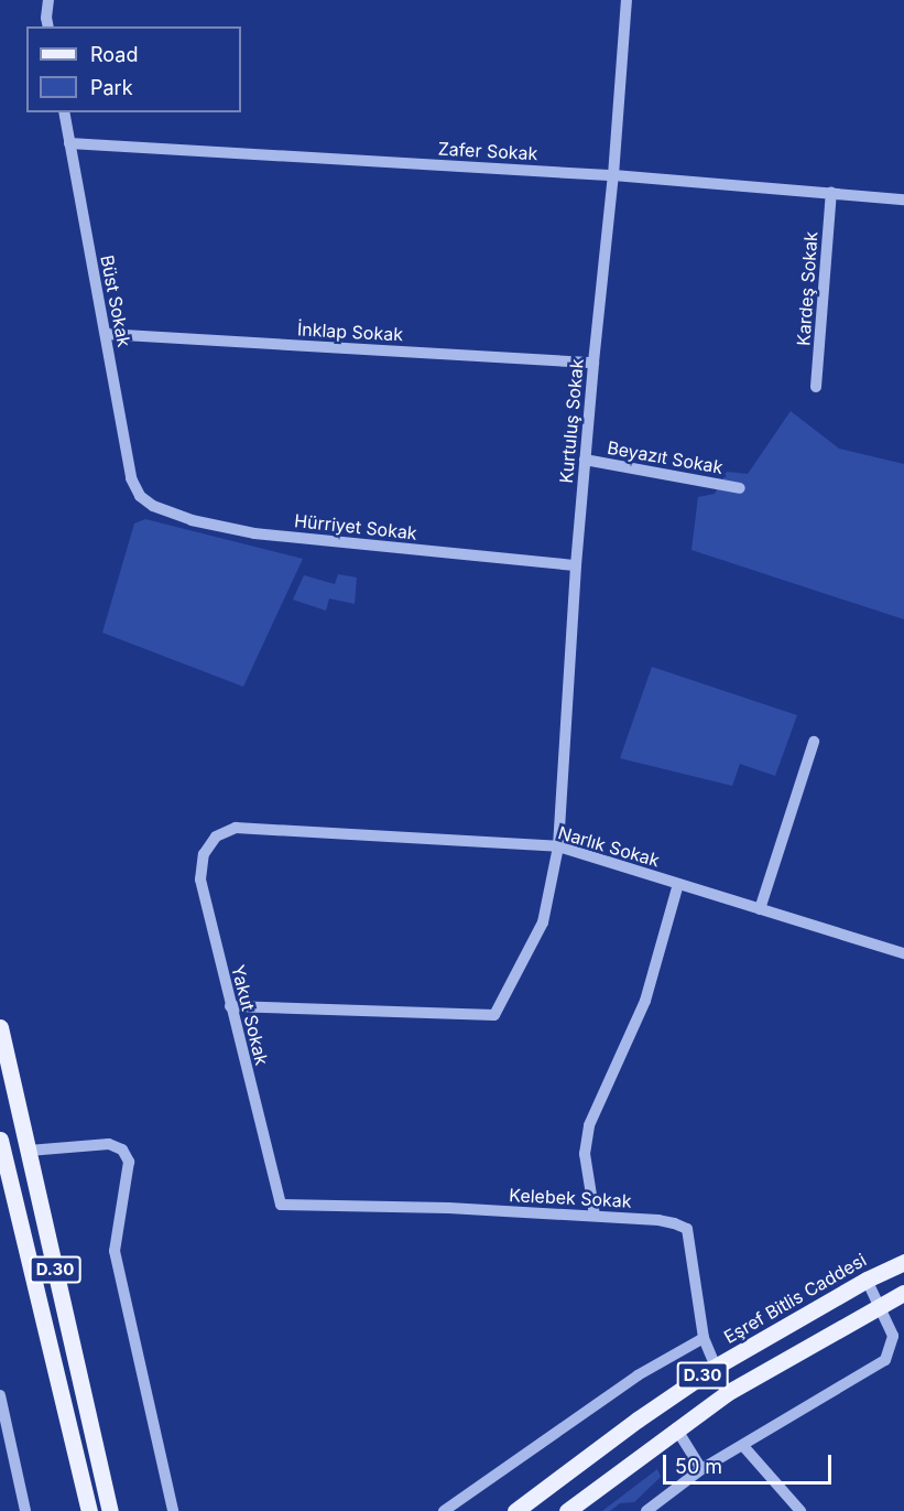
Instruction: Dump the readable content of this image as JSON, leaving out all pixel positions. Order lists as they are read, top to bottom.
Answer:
{
  "streets": {
    "main road": ["D.30", "Eşref Bitlis Caddesi"],
    "street": [
      "Zafer Sokak",
      "Kardeş Sokak",
      "Büst Sokak",
      "İnklap Sokak",
      "Kurtuluş Sokak",
      "Beyazıt Sokak",
      "Hürriyet Sokak",
      "Narlık Sokak",
      "Yakut Sokak",
      "Kelebek Sokak"
    ]
  },
  "crossings": [
    ["Zafer Sokak", "Kardeş Sokak"],
    ["Zafer Sokak", "Büst Sokak"],
    ["Zafer Sokak", "Kurtuluş Sokak"],
    ["Büst Sokak", "İnklap Sokak"],
    ["Büst Sokak", "Hürriyet Sokak"],
    ["İnklap Sokak", "Kurtuluş Sokak"],
    ["Kurtuluş Sokak", "Beyazıt Sokak"],
    ["Kurtuluş Sokak", "Hürriyet Sokak"],
    ["Kurtuluş Sokak", "Narlık Sokak"],
    ["Kurtuluş Sokak", "Yakut Sokak"],
    ["Narlık Sokak", "Yakut Sokak"],
    ["Yakut Sokak", "Kelebek Sokak"],
    ["Kelebek Sokak", "D.30"],
    ["Kelebek Sokak", "Eşref Bitlis Caddesi"]
  ],
  "legend": ["Road", "Park"],
  "scale_bar": "50 m"
}
